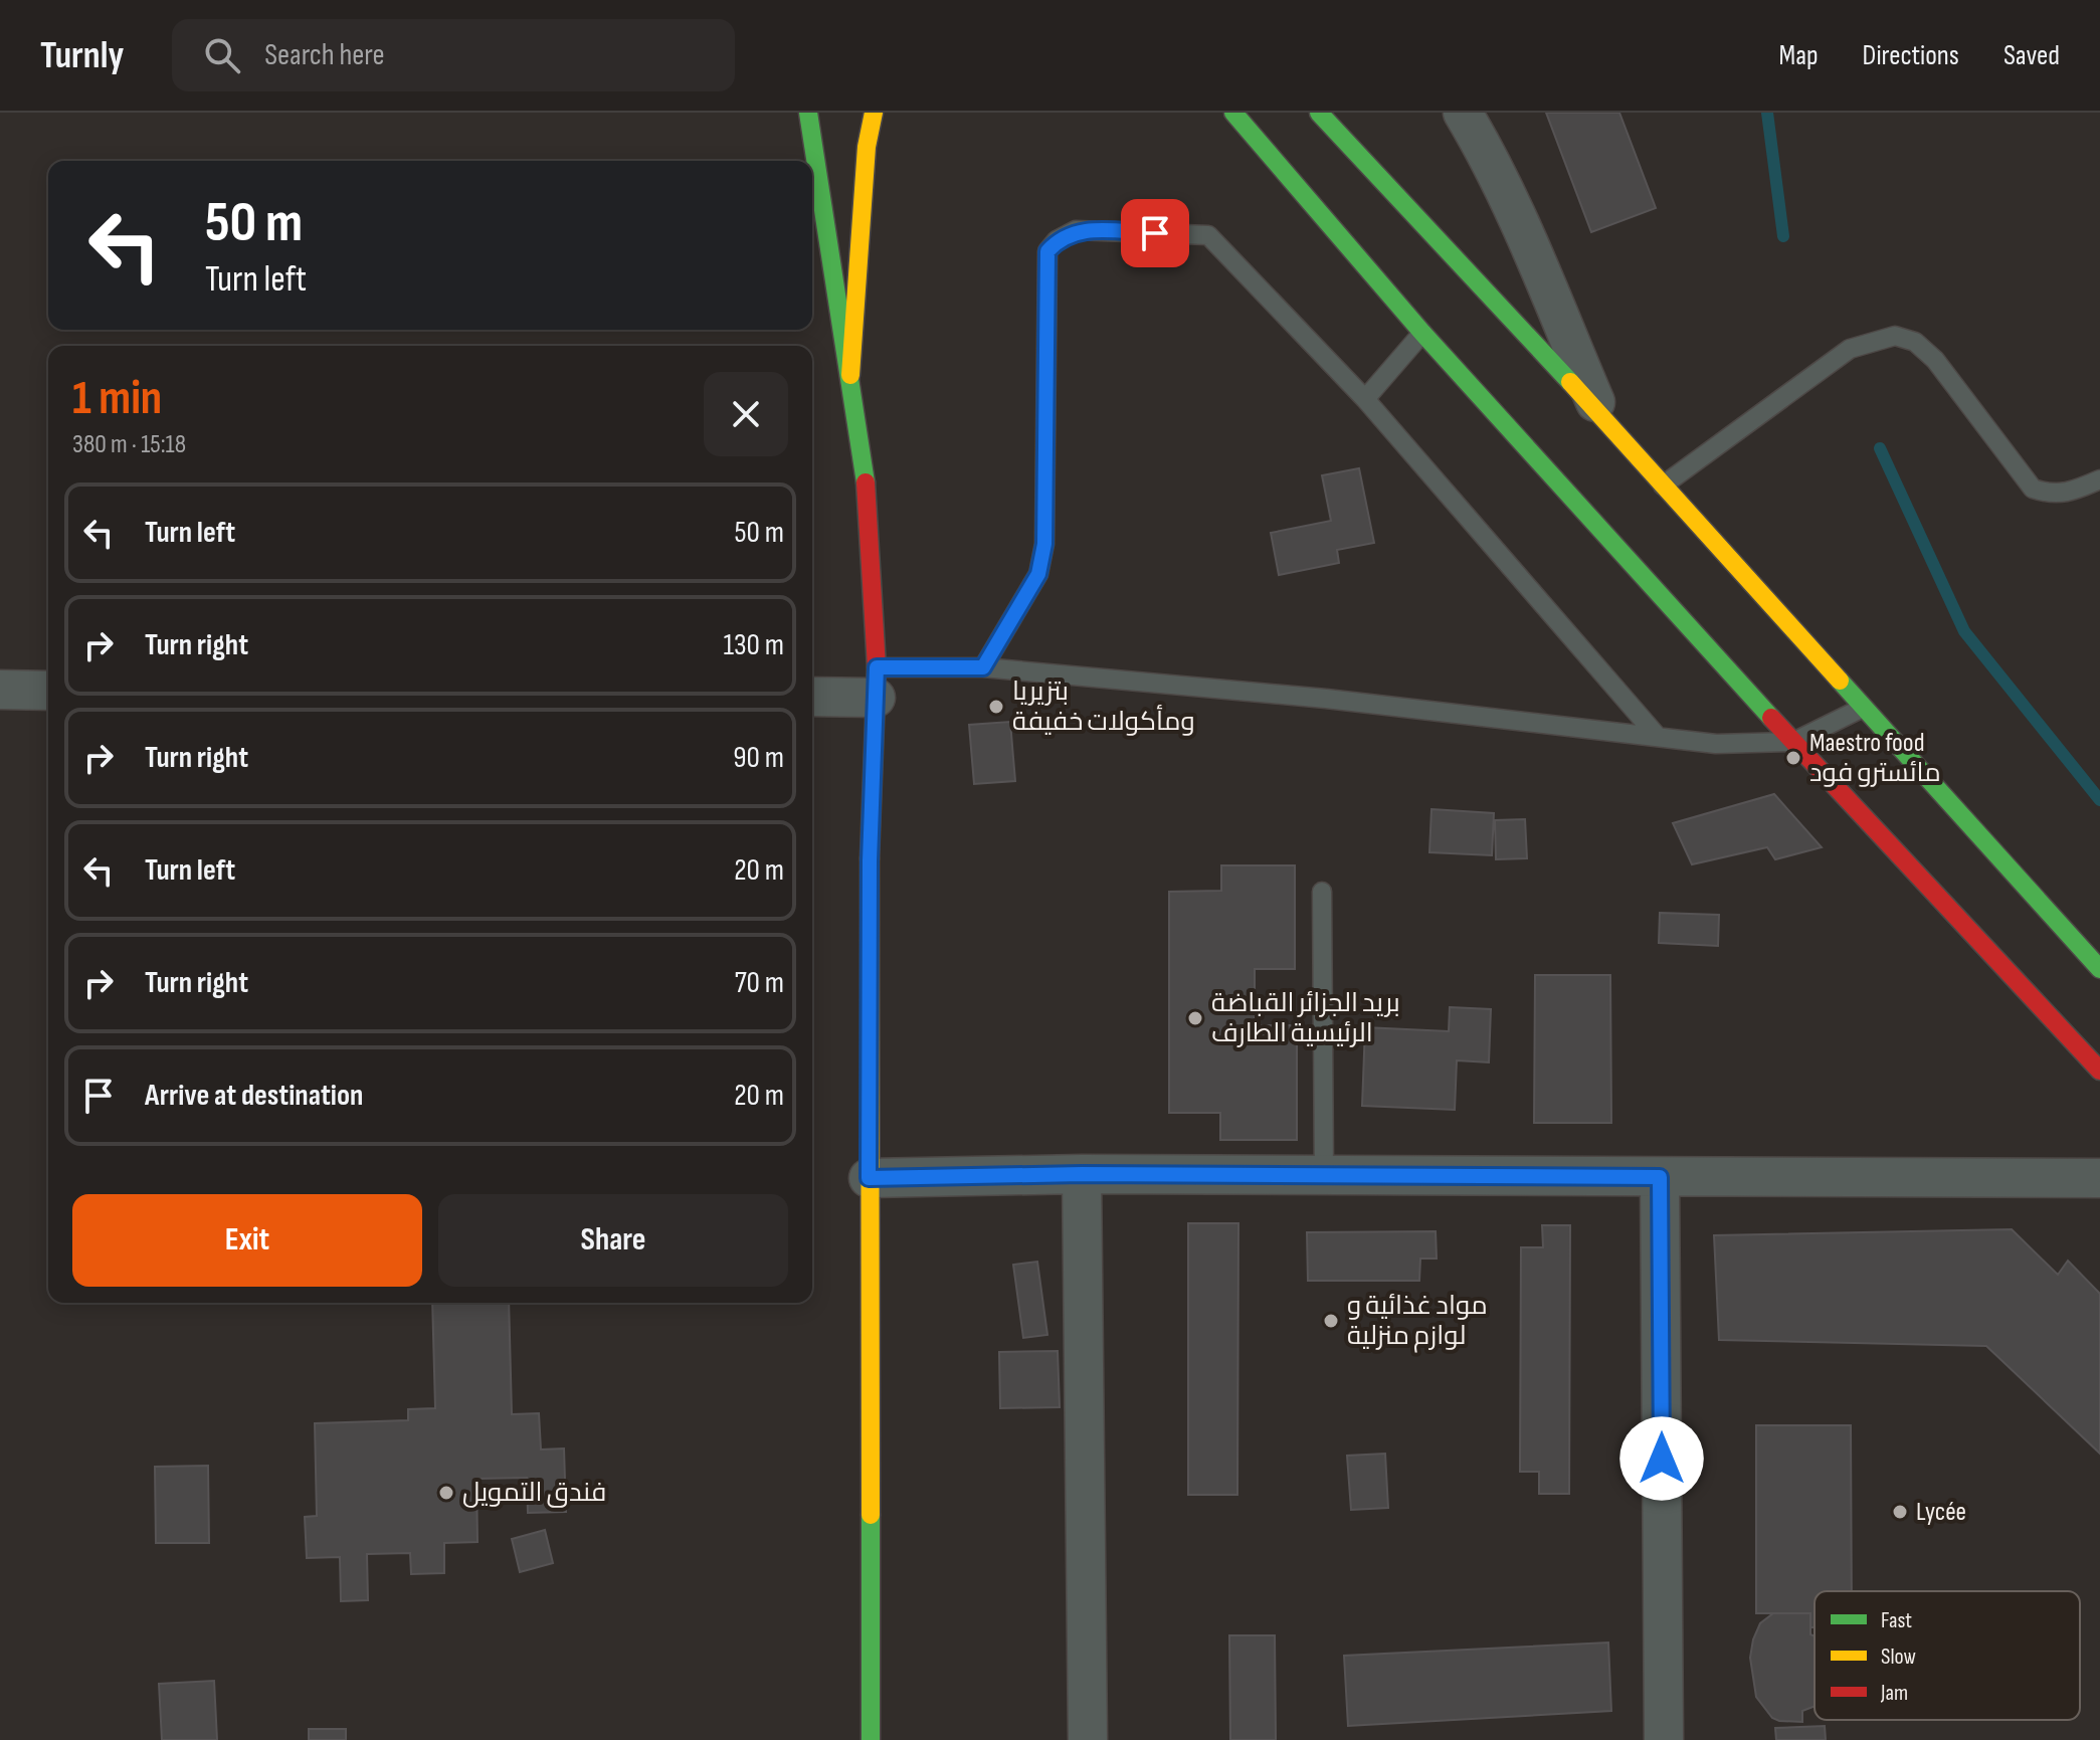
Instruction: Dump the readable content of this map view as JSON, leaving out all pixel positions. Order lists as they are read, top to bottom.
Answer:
{
  "places": [
    "بتزيريا ومأكولات خفيفة",
    "Maestro food مائسترو فود",
    "بريد الجزائر القباضة الرئيسية الطارف",
    "مواد غذائية و لوازم منزلية",
    "فندق التمويل",
    "Lycée"
  ],
  "legend": ["Fast", "Slow", "Jam"],
  "page": {
    "header": "Turnly",
    "search": "Search here",
    "nav": ["Map", "Directions", "Saved"],
    "turn": ["50 m", "Turn left"],
    "heading": ["1 min", "380 m · 15:18"],
    "list": [
      {
        "name": "Turn left",
        "value": "50 m"
      },
      {
        "name": "Turn right",
        "value": "130 m"
      },
      {
        "name": "Turn right",
        "value": "90 m"
      },
      {
        "name": "Turn left",
        "value": "20 m"
      },
      {
        "name": "Turn right",
        "value": "70 m"
      },
      {
        "name": "Arrive at destination",
        "value": "20 m"
      }
    ],
    "buttons": ["Exit", "Share"]
  }
}
